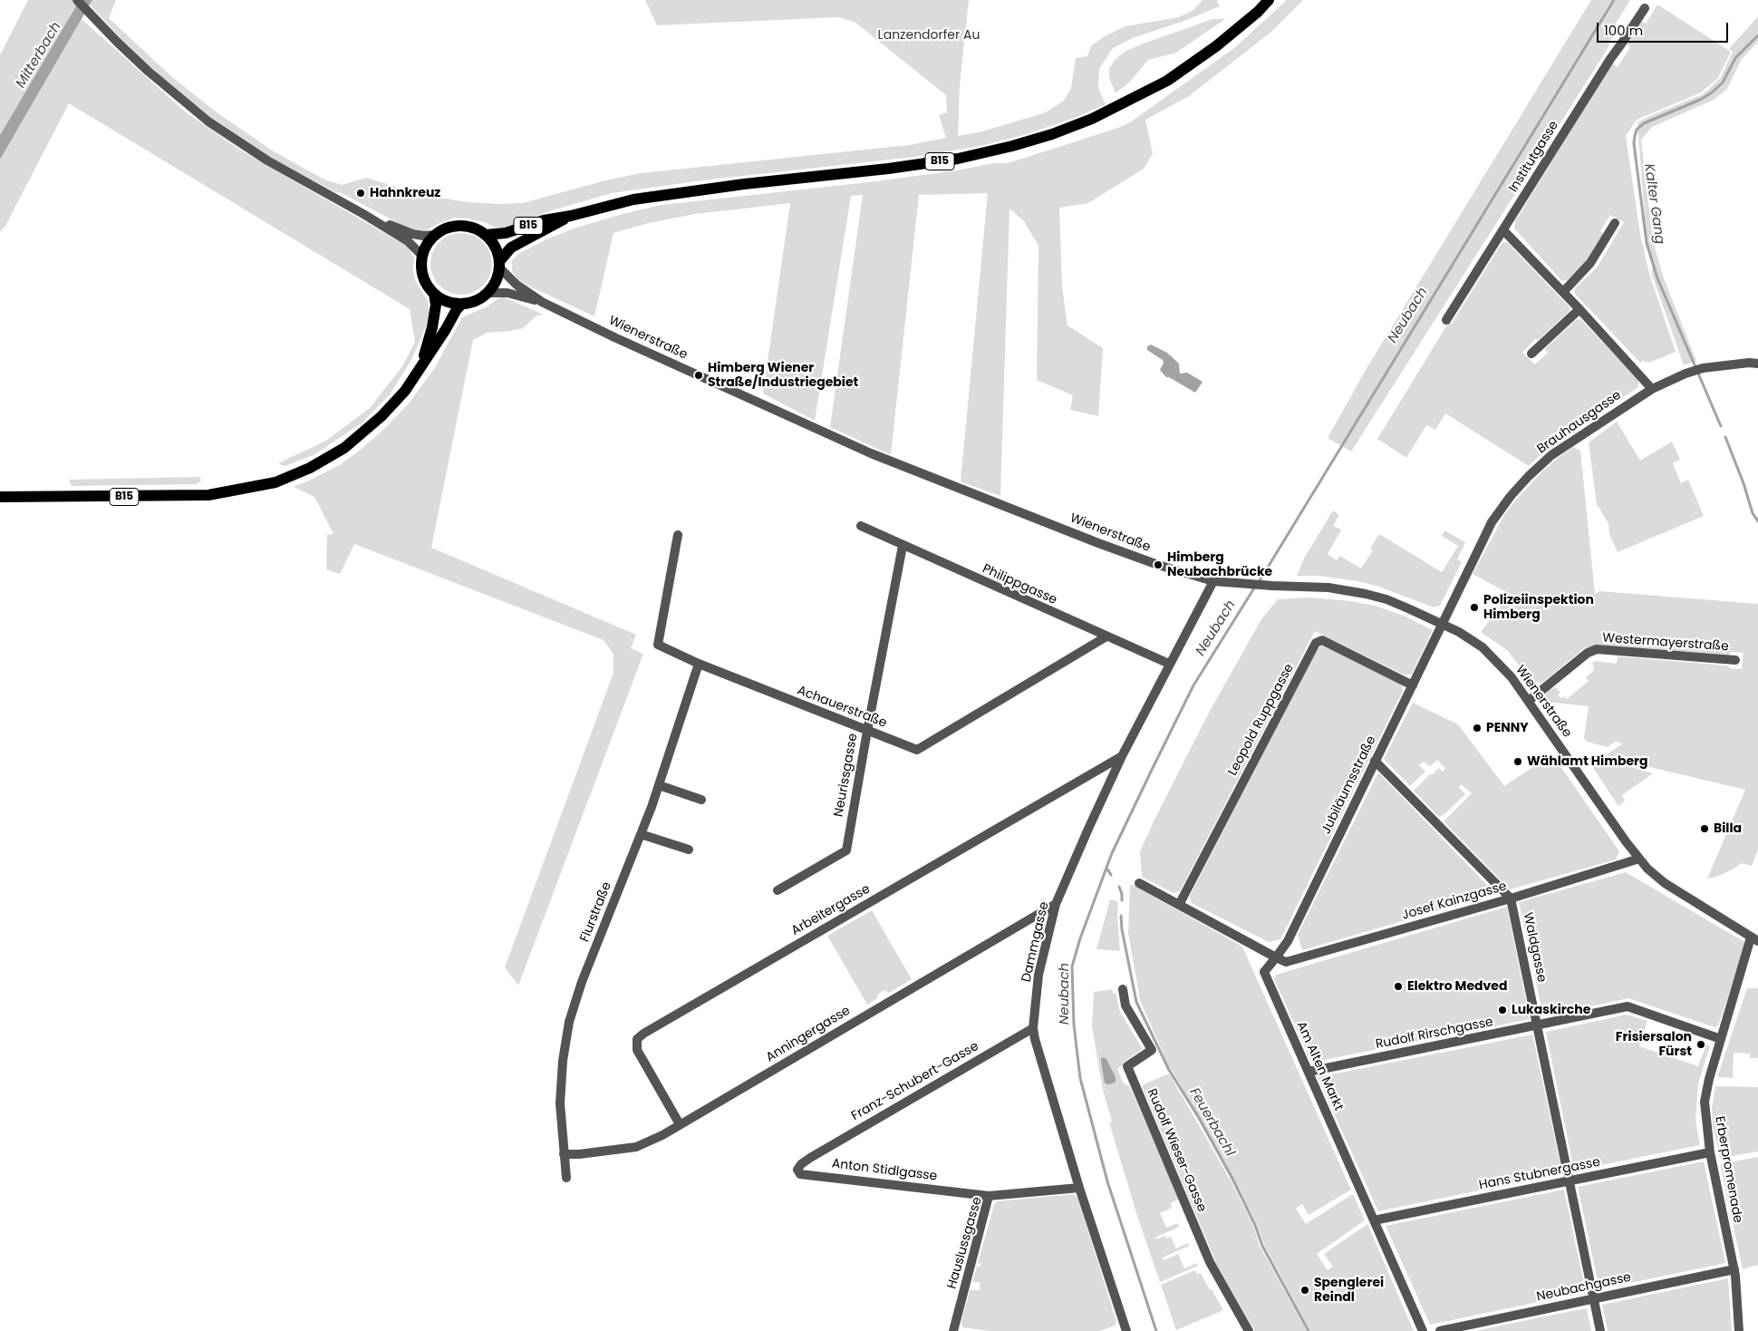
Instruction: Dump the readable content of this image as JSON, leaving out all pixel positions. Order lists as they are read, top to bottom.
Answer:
{
  "streets": {
    "main road": ["B15"],
    "street": [
      "Institutgasse",
      "Wienerstraße",
      "Brauhausgasse",
      "Philippgasse",
      "Westermayerstraße",
      "Achauerstraße",
      "Leopold Ruppgasse",
      "Neurissgasse",
      "Jubiläumsstraße",
      "Josef Kainzgasse",
      "Arbeitergasse",
      "Flurstraße",
      "Dammgasse",
      "Waldgasse",
      "Rudolf Rirschgasse",
      "Anningergasse",
      "Am Alten Markt",
      "Franz-Schubert-Gasse",
      "Rudolf Wieser-Gasse",
      "Erberpromenade",
      "Anton Stidlgasse",
      "Hans Stubnergasse",
      "Hauslussgasse",
      "Neubachgasse"
    ]
  },
  "crossings": [
    ["B15", "Wienerstraße"],
    ["Wienerstraße", "Brauhausgasse"],
    ["Wienerstraße", "Westermayerstraße"],
    ["Wienerstraße", "Jubiläumsstraße"],
    ["Wienerstraße", "Josef Kainzgasse"],
    ["Wienerstraße", "Dammgasse"],
    ["Wienerstraße", "Erberpromenade"],
    ["Brauhausgasse", "Jubiläumsstraße"],
    ["Philippgasse", "Achauerstraße"],
    ["Philippgasse", "Neurissgasse"],
    ["Philippgasse", "Dammgasse"],
    ["Achauerstraße", "Neurissgasse"],
    ["Achauerstraße", "Flurstraße"],
    ["Leopold Ruppgasse", "Jubiläumsstraße"],
    ["Jubiläumsstraße", "Josef Kainzgasse"],
    ["Jubiläumsstraße", "Waldgasse"],
    ["Jubiläumsstraße", "Am Alten Markt"],
    ["Josef Kainzgasse", "Waldgasse"],
    ["Josef Kainzgasse", "Am Alten Markt"],
    ["Arbeitergasse", "Dammgasse"],
    ["Arbeitergasse", "Anningergasse"],
    ["Flurstraße", "Anningergasse"],
    ["Dammgasse", "Anningergasse"],
    ["Dammgasse", "Franz-Schubert-Gasse"],
    ["Dammgasse", "Hauslussgasse"],
    ["Waldgasse", "Rudolf Rirschgasse"],
    ["Waldgasse", "Hans Stubnergasse"],
    ["Waldgasse", "Neubachgasse"],
    ["Rudolf Rirschgasse", "Am Alten Markt"],
    ["Rudolf Rirschgasse", "Erberpromenade"],
    ["Am Alten Markt", "Hans Stubnergasse"],
    ["Franz-Schubert-Gasse", "Anton Stidlgasse"],
    ["Erberpromenade", "Hans Stubnergasse"],
    ["Erberpromenade", "Neubachgasse"],
    ["Anton Stidlgasse", "Hauslussgasse"]
  ],
  "water": [
    "Mitterbach",
    "Kalter Gang",
    "Neubach",
    "Feuerbachl"
  ],
  "parks": ["Lanzendorfer Au"],
  "places": [
    "Hahnkreuz",
    "Himberg Wiener Straße/Industriegebiet",
    "Himberg Neubachbrücke",
    "Polizeiinspektion Himberg",
    "PENNY",
    "Wählamt Himberg",
    "Billa",
    "Elektro Medved",
    "Lukaskirche",
    "Frisiersalon Fürst",
    "Spenglerei Reindl"
  ],
  "scale_bar": "100 m"
}
